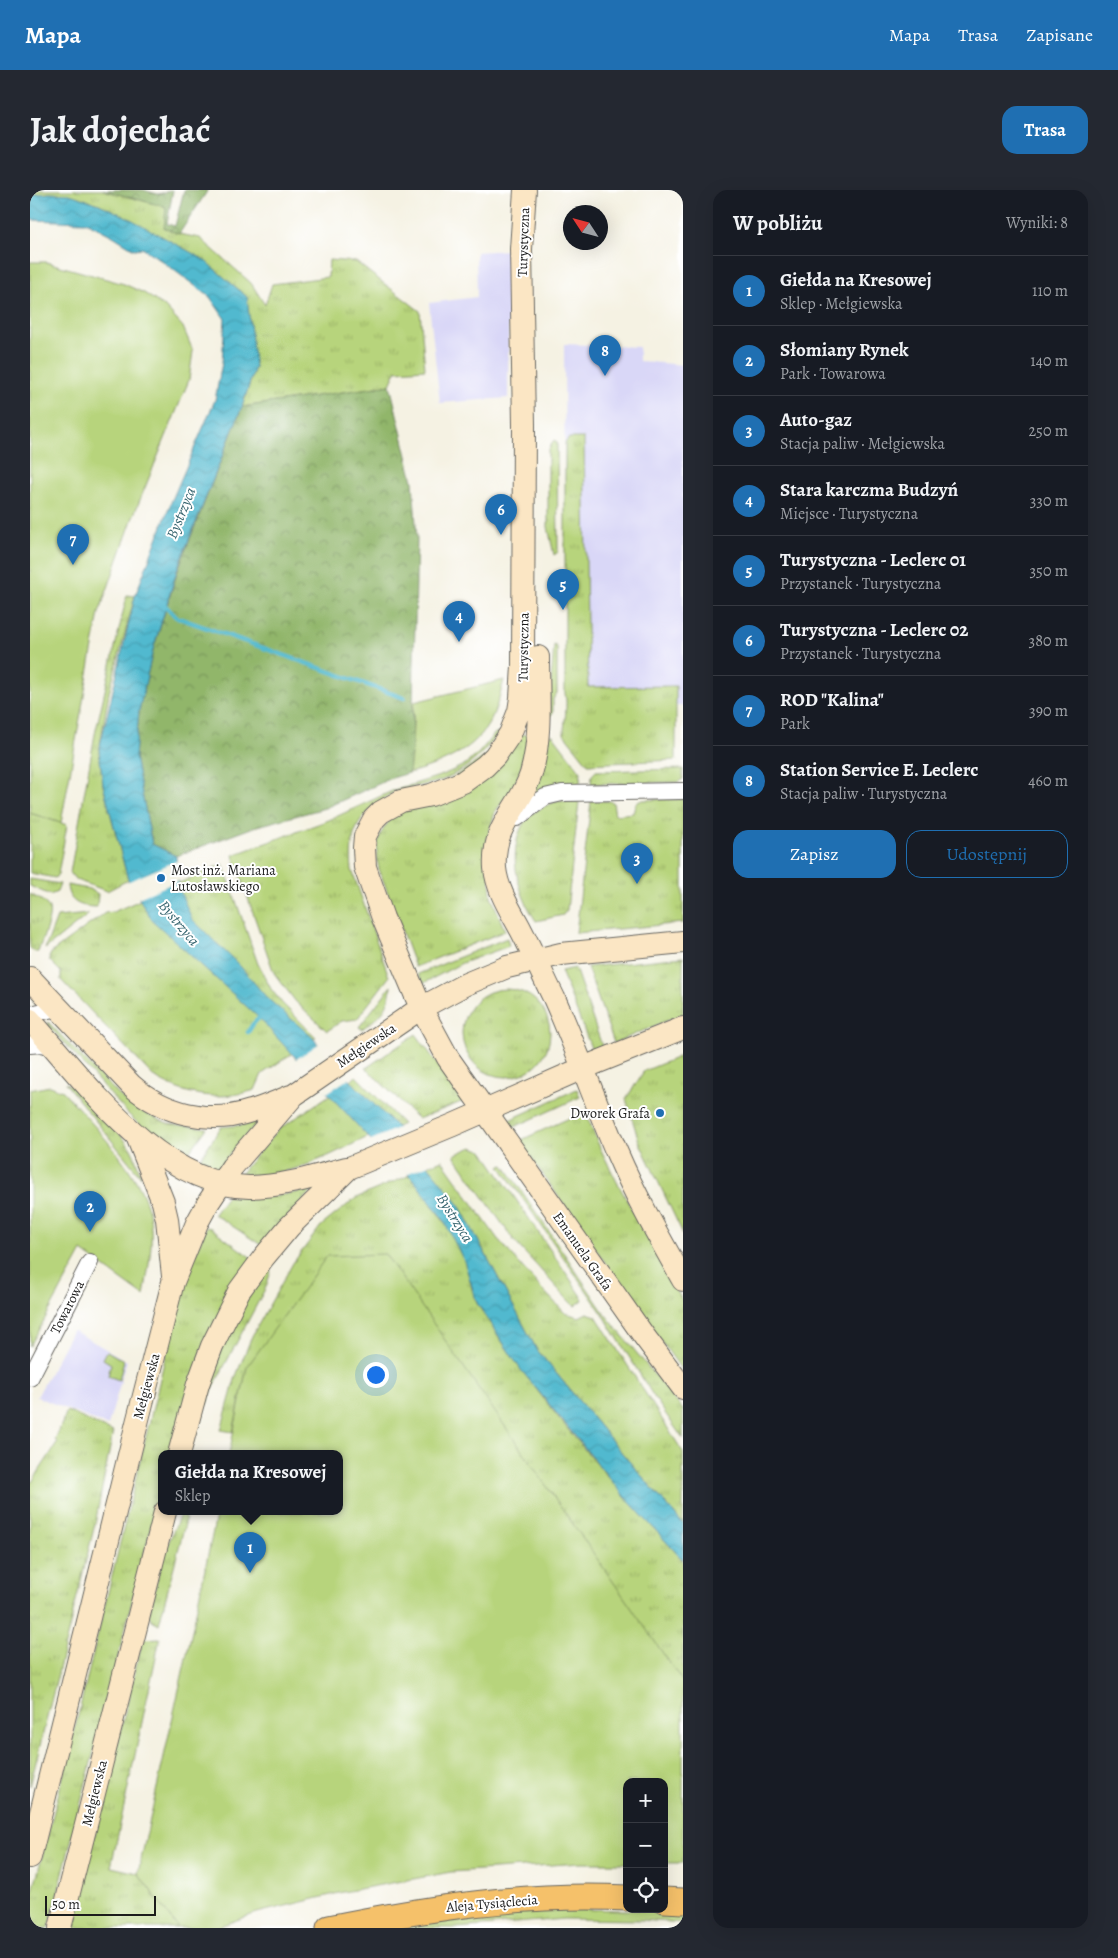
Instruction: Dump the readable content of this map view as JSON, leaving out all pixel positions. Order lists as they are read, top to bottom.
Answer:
{
  "streets": {
    "main road": [
      "Turystyczna",
      "Mełgiewska",
      "Emanuela Grafa",
      "Aleja Tysiąclecia"
    ],
    "street": ["Towarowa"]
  },
  "crossings": [
    ["Turystyczna", "Mełgiewska"],
    ["Turystyczna", "Emanuela Grafa"]
  ],
  "water": ["Bystrzyca"],
  "places": ["Most inż. Mariana Lutosławskiego", "Dworek Grafa"],
  "scale_bar": "50 m",
  "north": "top left",
  "page": {
    "header": "Mapa",
    "nav": ["Mapa", "Trasa", "Zapisane"],
    "title": "Jak dojechać",
    "buttons": [
      "Trasa",
      ["Zapisz", "Udostępnij"]
    ],
    "heading": ["W pobliżu", "Wyniki: 8"],
    "list": [
      {
        "mark": "1",
        "name": "Giełda na Kresowej",
        "note": "Sklep · Mełgiewska",
        "value": "110 m"
      },
      {
        "mark": "2",
        "name": "Słomiany Rynek",
        "note": "Park · Towarowa",
        "value": "140 m"
      },
      {
        "mark": "3",
        "name": "Auto-gaz",
        "note": "Stacja paliw · Mełgiewska",
        "value": "250 m"
      },
      {
        "mark": "4",
        "name": "Stara karczma Budzyń",
        "note": "Miejsce · Turystyczna",
        "value": "330 m"
      },
      {
        "mark": "5",
        "name": "Turystyczna - Leclerc 01",
        "note": "Przystanek · Turystyczna",
        "value": "350 m"
      },
      {
        "mark": "6",
        "name": "Turystyczna - Leclerc 02",
        "note": "Przystanek · Turystyczna",
        "value": "380 m"
      },
      {
        "mark": "7",
        "name": "ROD \"Kalina\"",
        "note": "Park",
        "value": "390 m"
      },
      {
        "mark": "8",
        "name": "Station Service E. Leclerc",
        "note": "Stacja paliw · Turystyczna",
        "value": "460 m"
      }
    ],
    "pins": [
      "8",
      "6",
      "7",
      "5",
      "4",
      "3",
      "2",
      "1"
    ],
    "popup": ["Giełda na Kresowej", "Sklep"],
    "map_buttons": ["+", "−"],
    "scale": "50 m"
  }
}
